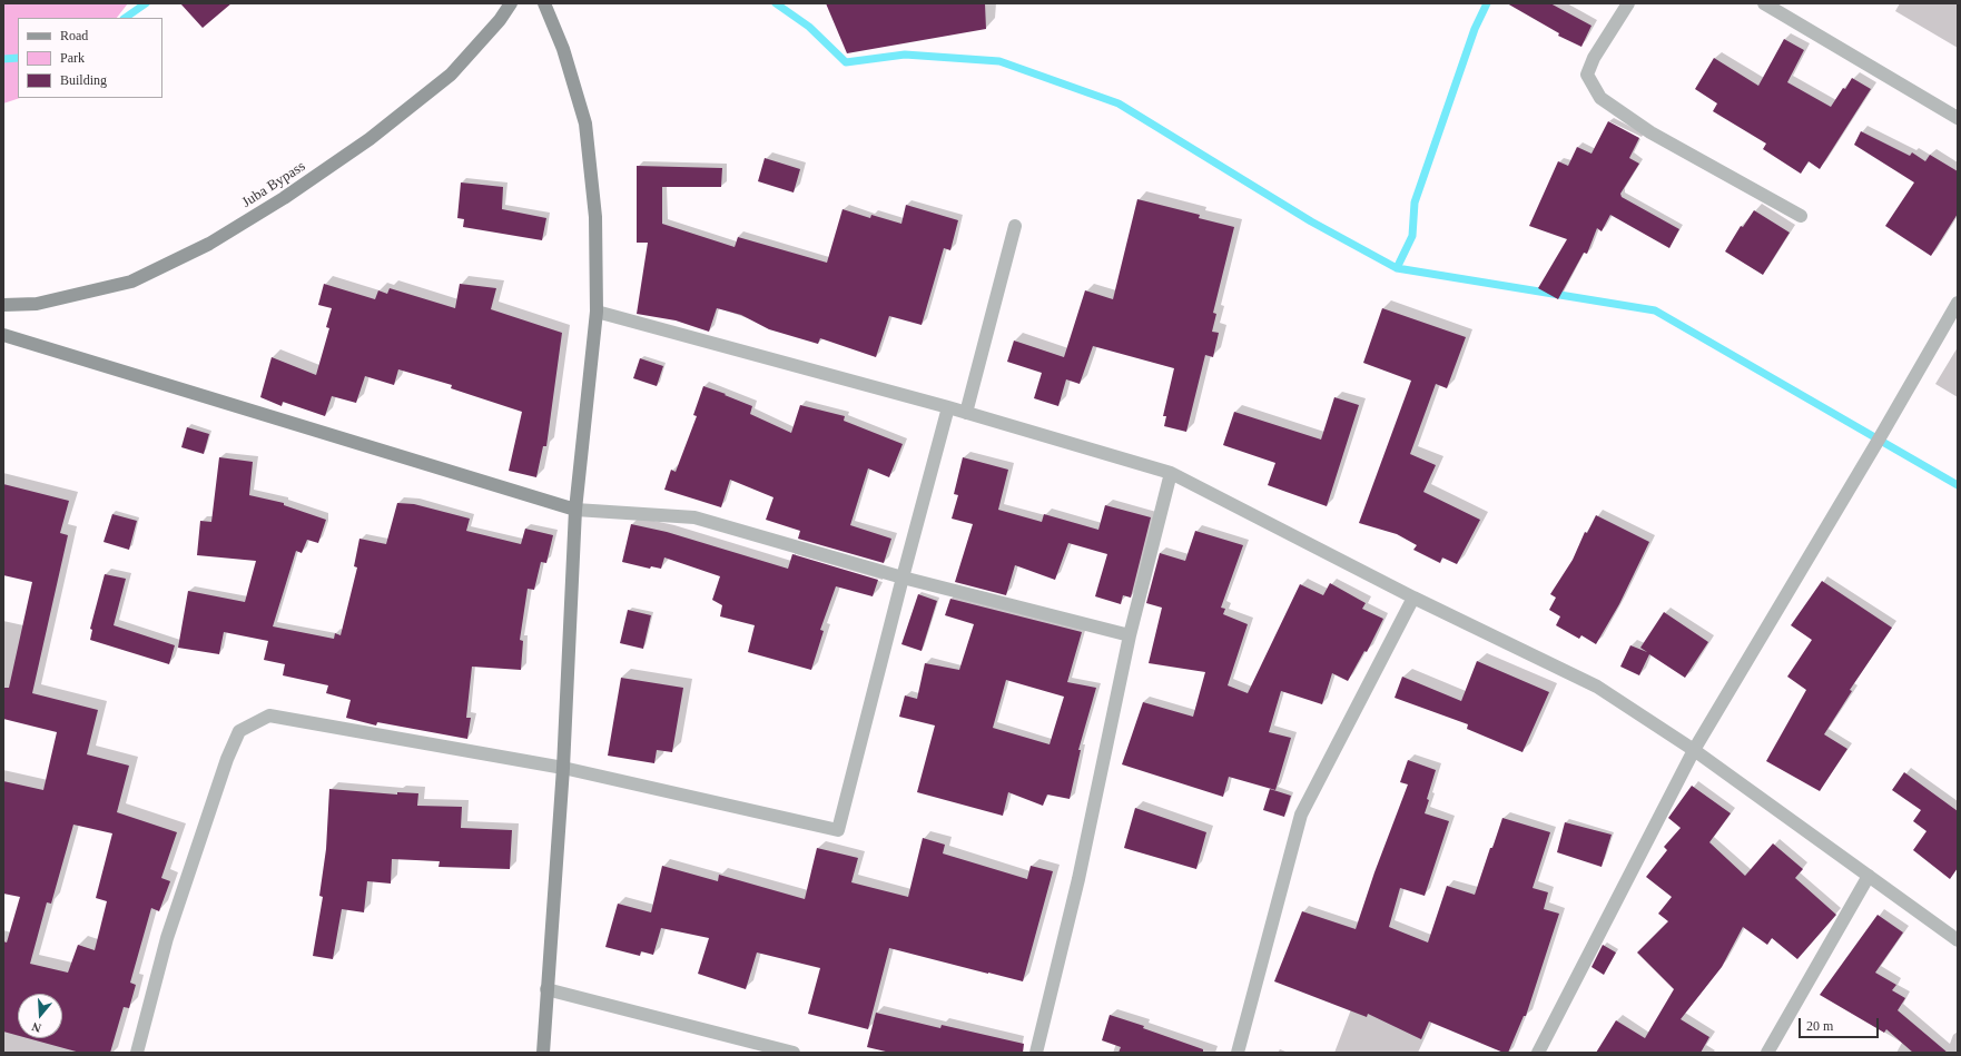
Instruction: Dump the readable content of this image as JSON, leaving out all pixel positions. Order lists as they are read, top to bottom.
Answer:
{
  "streets": {
    "street": ["Juba Bypass"]
  },
  "legend": ["Road", "Park", "Building"],
  "scale_bar": "20 m",
  "north": "bottom"
}
